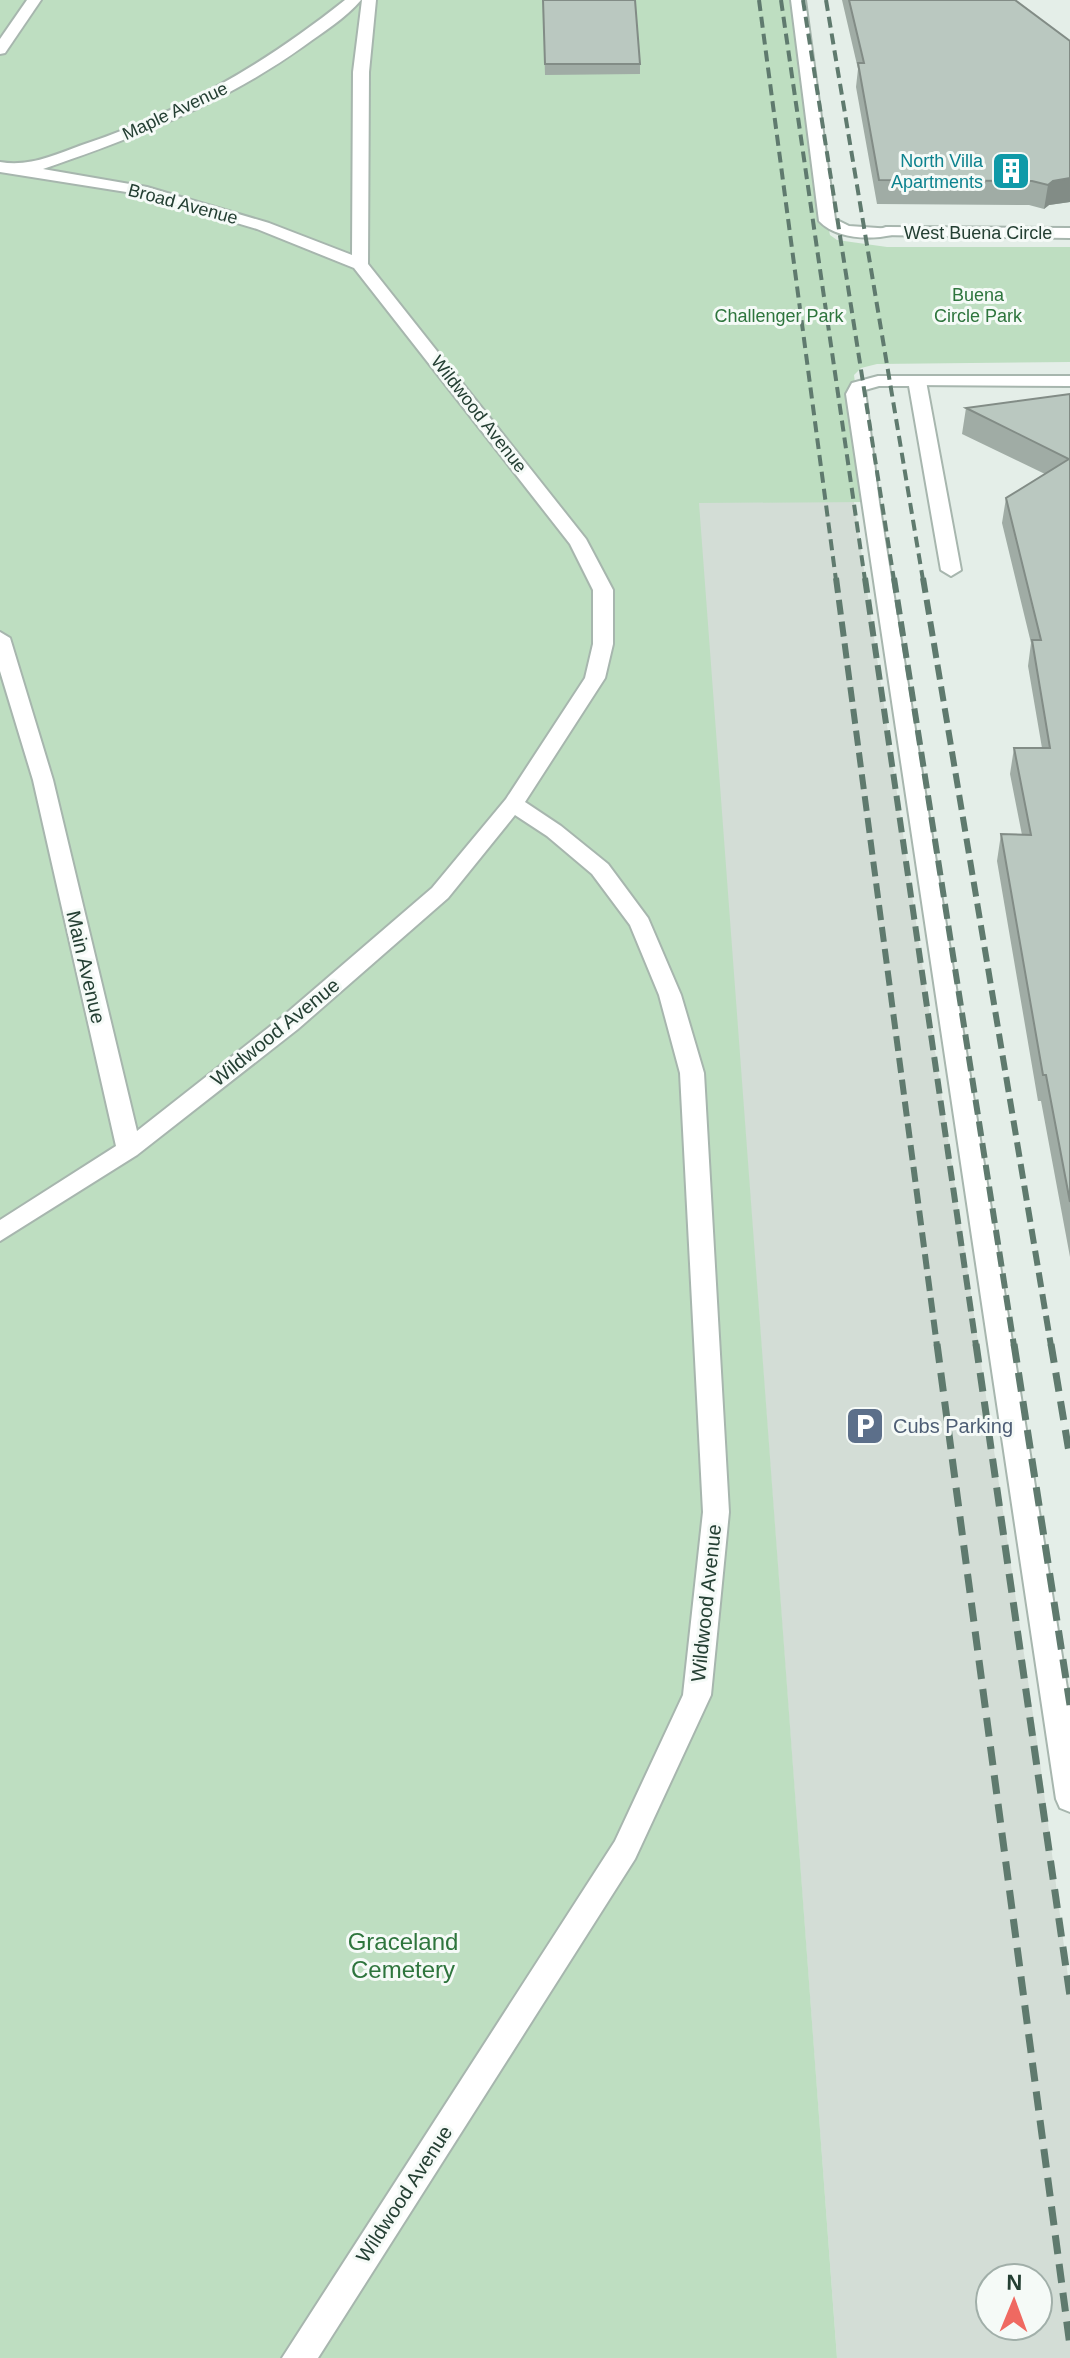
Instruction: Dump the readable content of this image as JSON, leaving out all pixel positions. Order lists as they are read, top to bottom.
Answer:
{
  "streets": {
    "street": [
      "Maple Avenue",
      "Broad Avenue",
      "West Buena Circle",
      "Wildwood Avenue",
      "Main Avenue"
    ]
  },
  "crossings": [
    ["Maple Avenue", "Broad Avenue"],
    ["Broad Avenue", "Wildwood Avenue"],
    ["Wildwood Avenue", "Main Avenue"]
  ],
  "parks": ["Buena Circle Park", "Challenger Park", "Graceland Cemetery"],
  "places": {
    "building": ["North Villa Apartments"],
    "parking": ["Cubs Parking"]
  },
  "north": "top"
}
